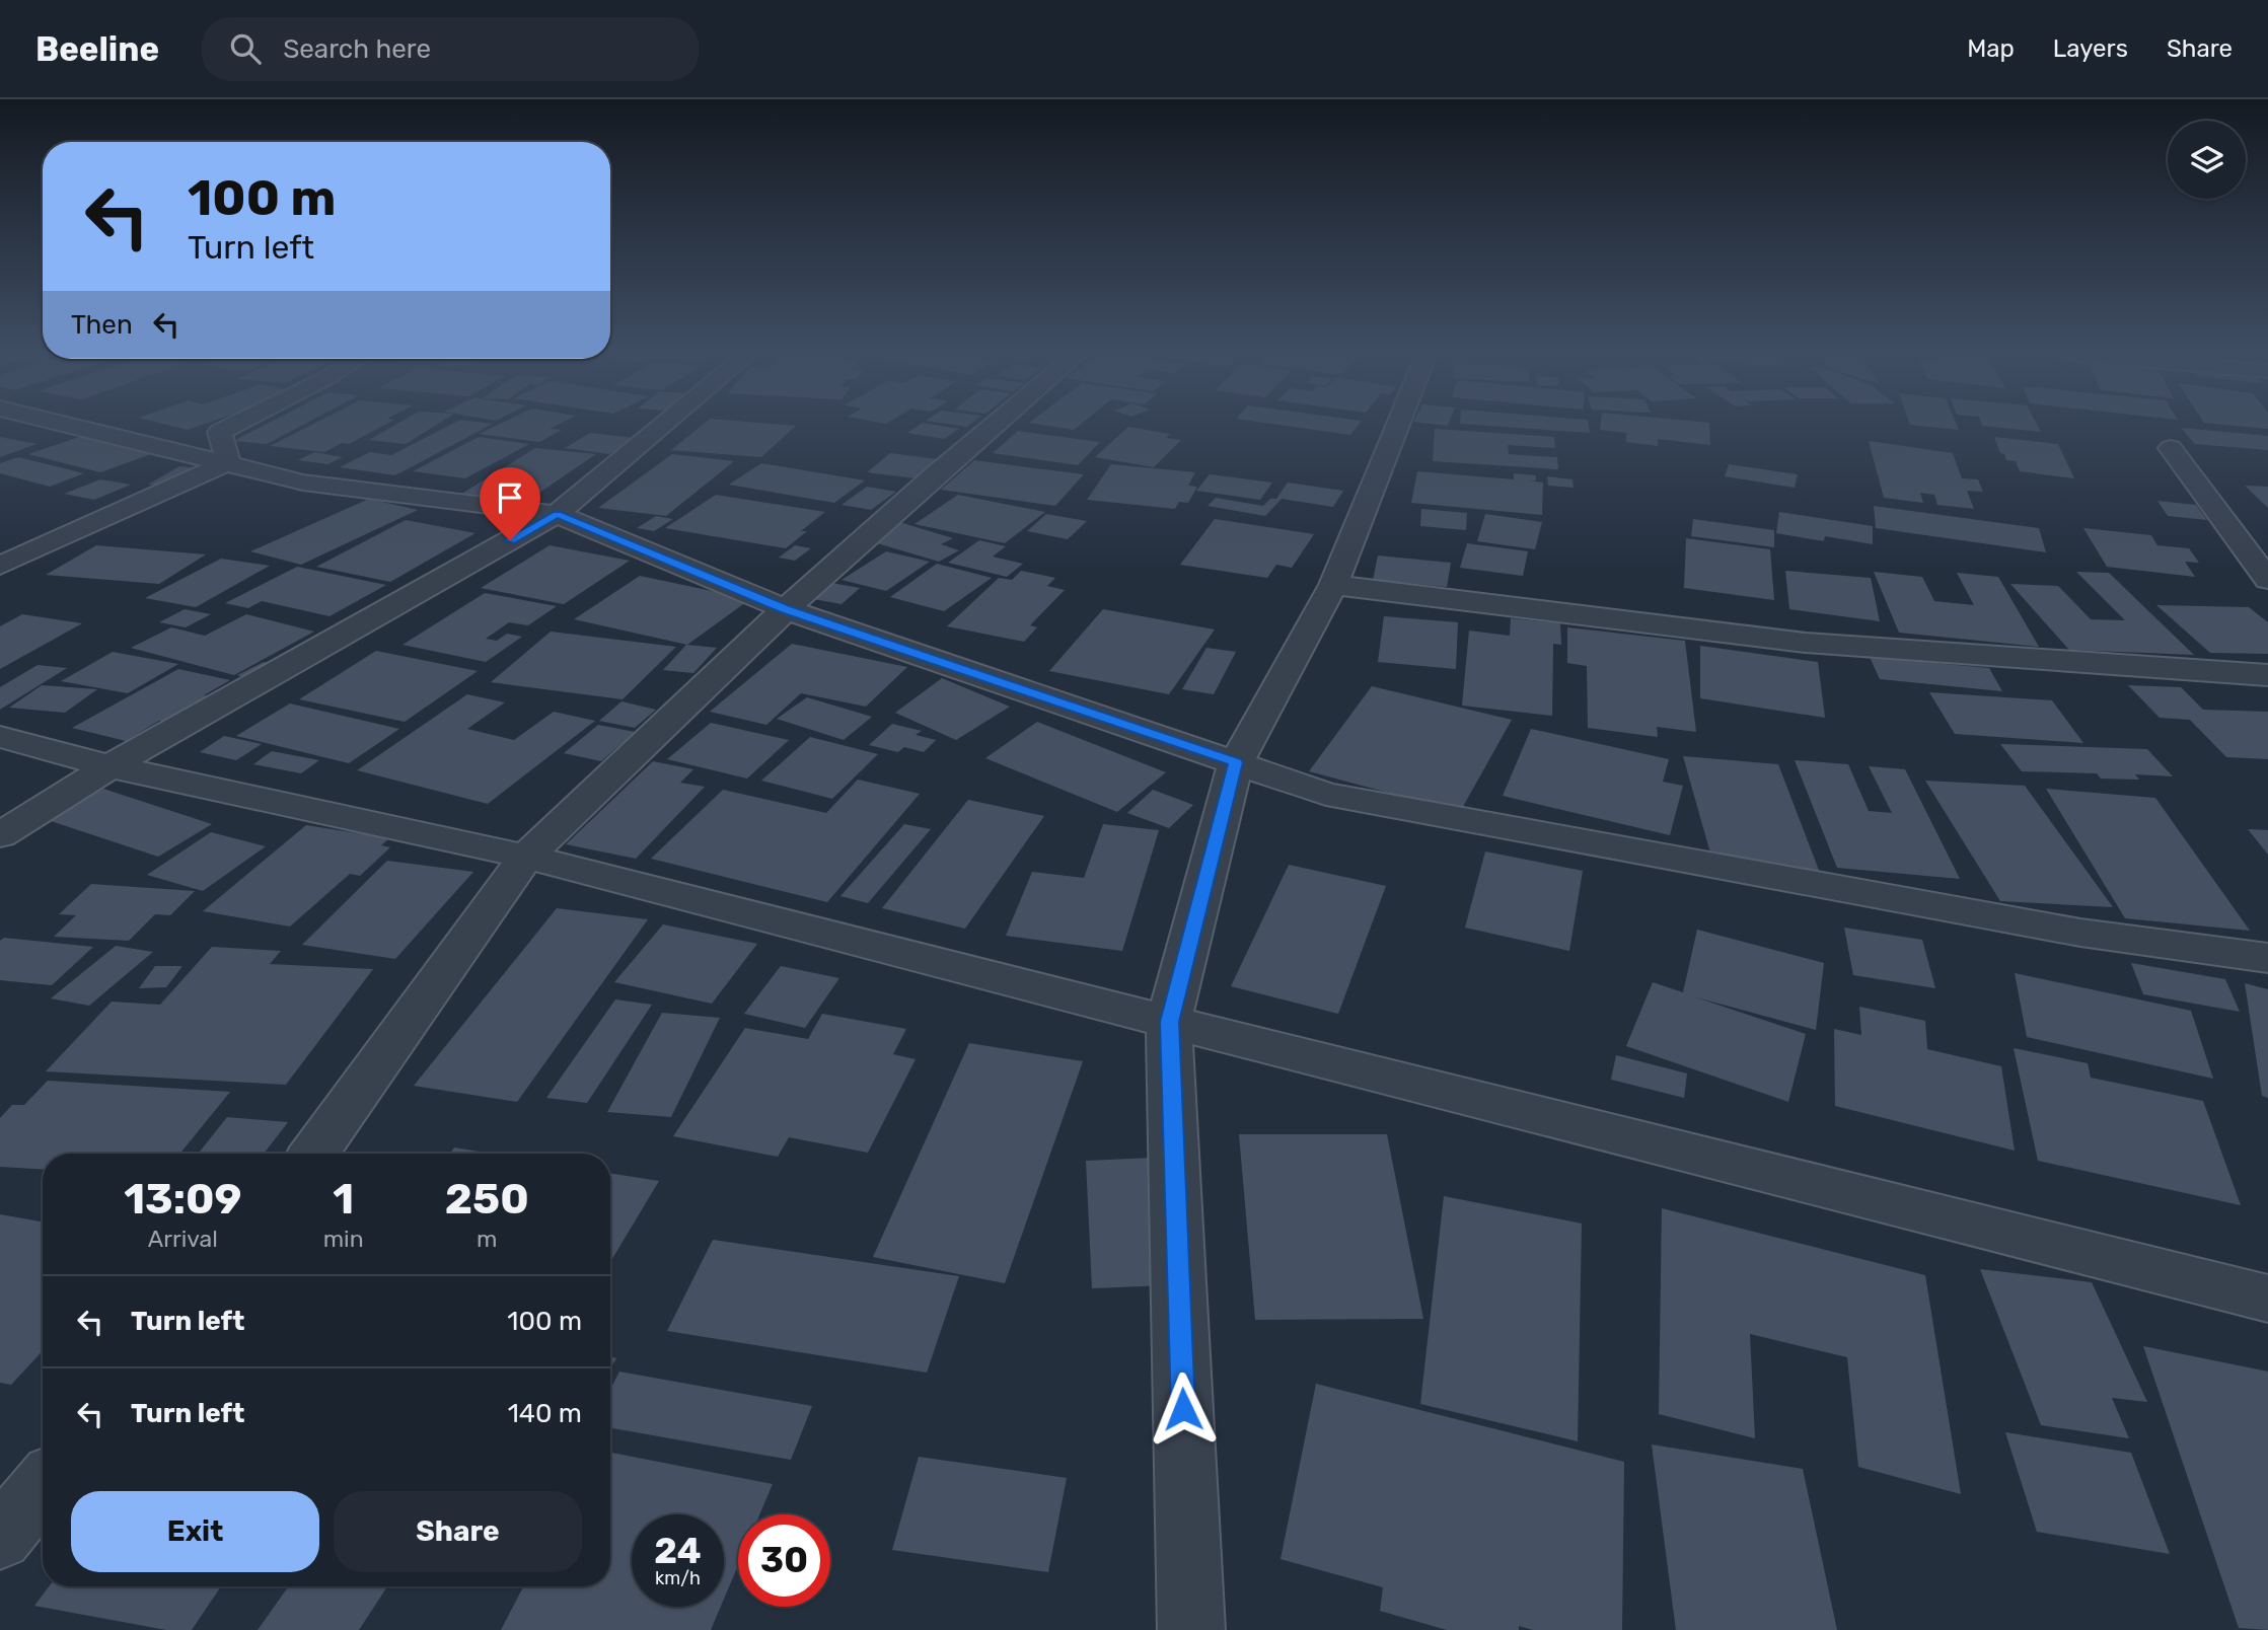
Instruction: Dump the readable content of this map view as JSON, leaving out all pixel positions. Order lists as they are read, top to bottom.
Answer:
{
  "page": {
    "header": "Beeline",
    "search": "Search here",
    "nav": ["Map", "Layers", "Share"],
    "turn": ["100 m", "Turn left"],
    "then": "Then",
    "eta": [
      "13:09",
      "Arrival",
      "1",
      "min",
      "250",
      "m"
    ],
    "list": [
      {
        "name": "Turn left",
        "value": "100 m"
      },
      {
        "name": "Turn left",
        "value": "140 m"
      }
    ],
    "buttons": ["Exit", "Share"],
    "speed": "24 km/h",
    "limit": "30"
  }
}
